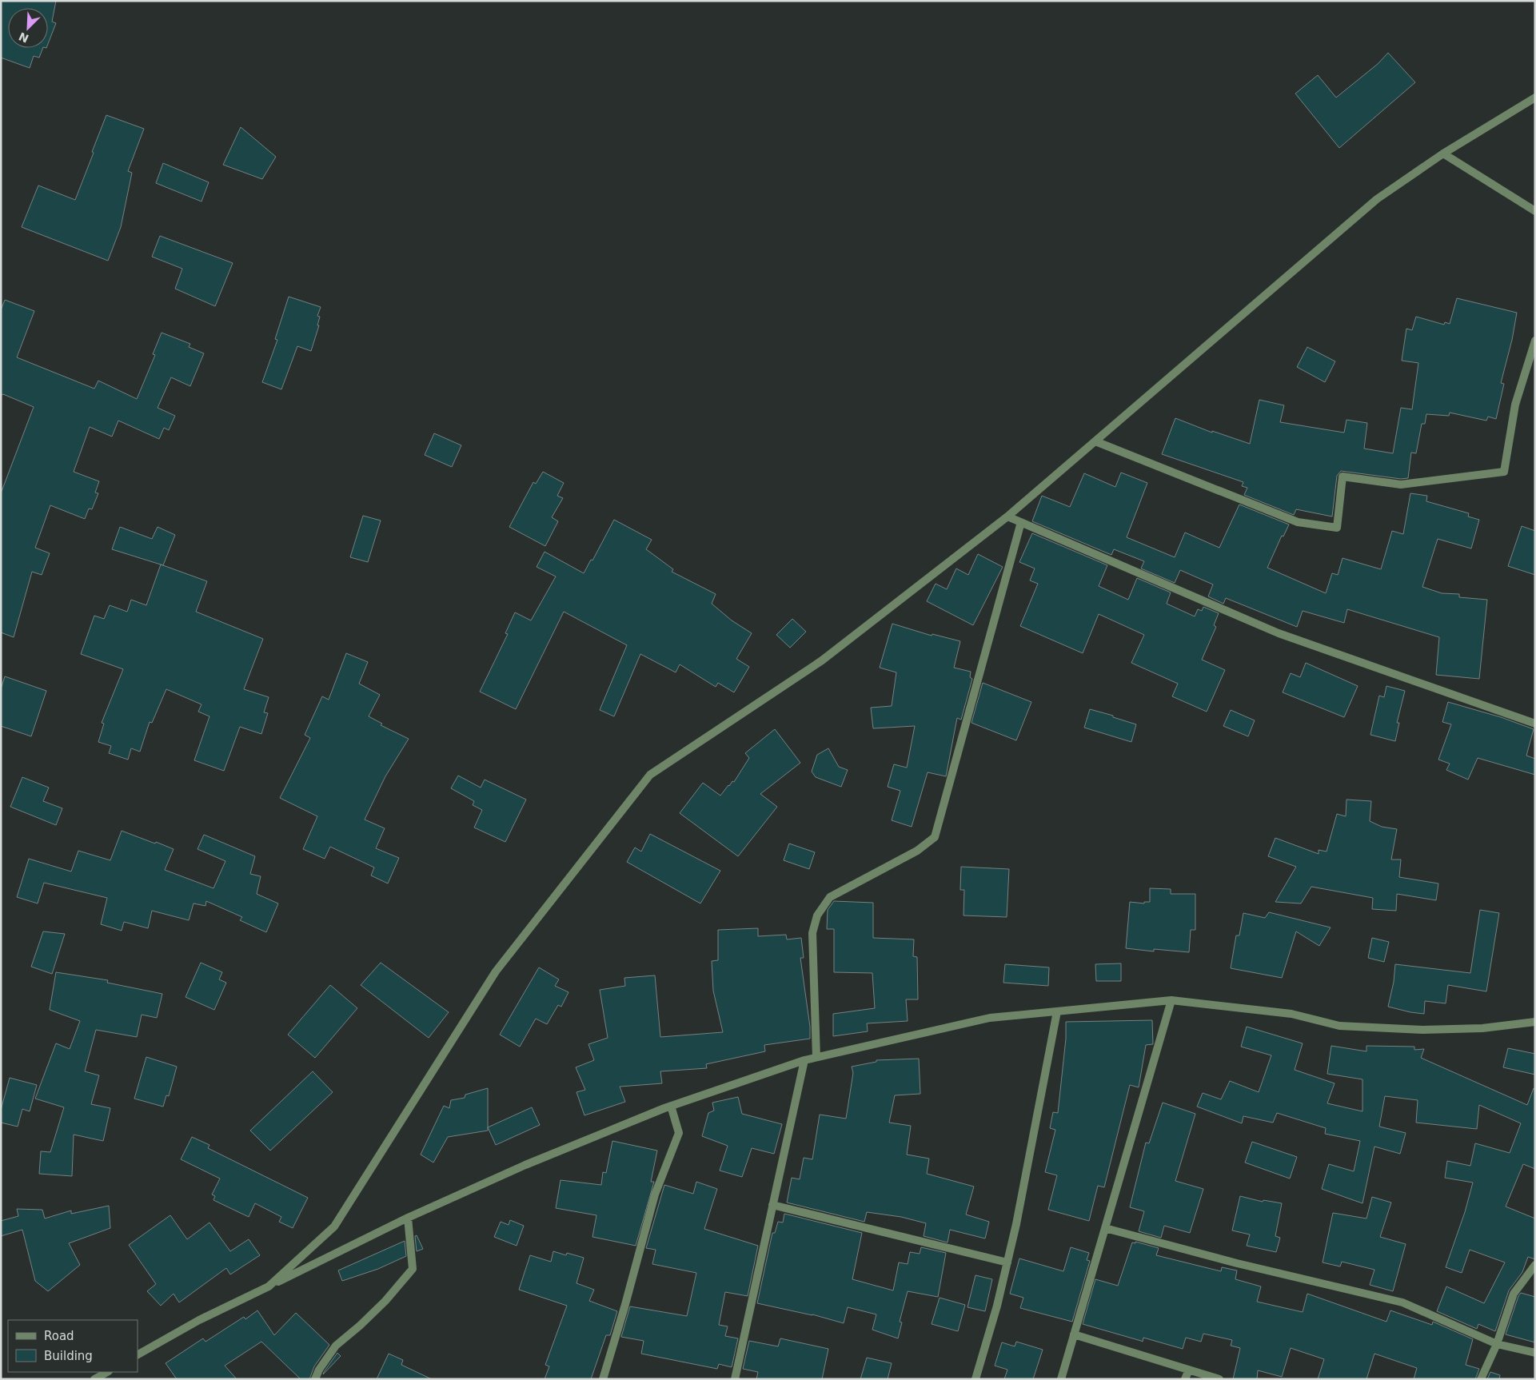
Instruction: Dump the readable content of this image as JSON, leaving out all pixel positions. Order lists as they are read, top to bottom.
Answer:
{
  "legend": ["Road", "Building"],
  "north": "bottom left"
}
